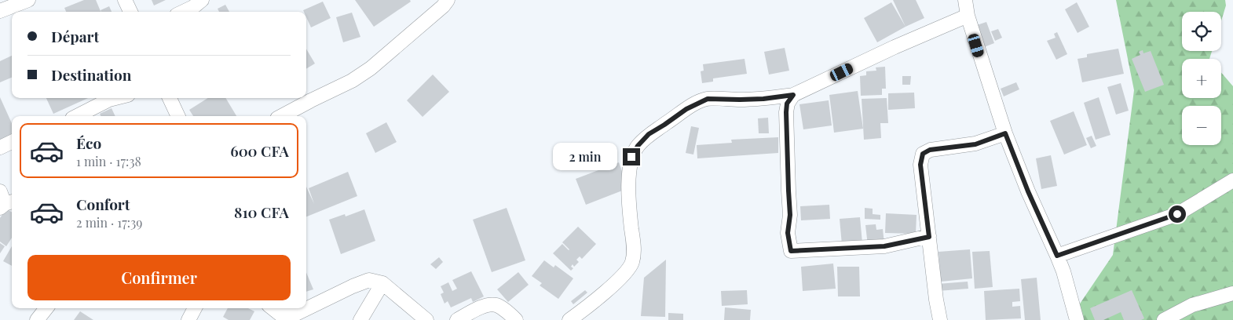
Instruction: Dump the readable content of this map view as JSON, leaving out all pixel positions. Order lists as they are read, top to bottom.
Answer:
{
  "page": {
    "map_buttons": ["+", "−"],
    "banner": ["Départ", "Destination"],
    "list": [
      {
        "name": "Éco",
        "note": "1 min · 17:38",
        "value": "600 CFA"
      },
      {
        "name": "Confort",
        "note": "2 min · 17:39",
        "value": "810 CFA"
      }
    ],
    "bubble": "2 min",
    "buttons": "Confirmer"
  }
}
